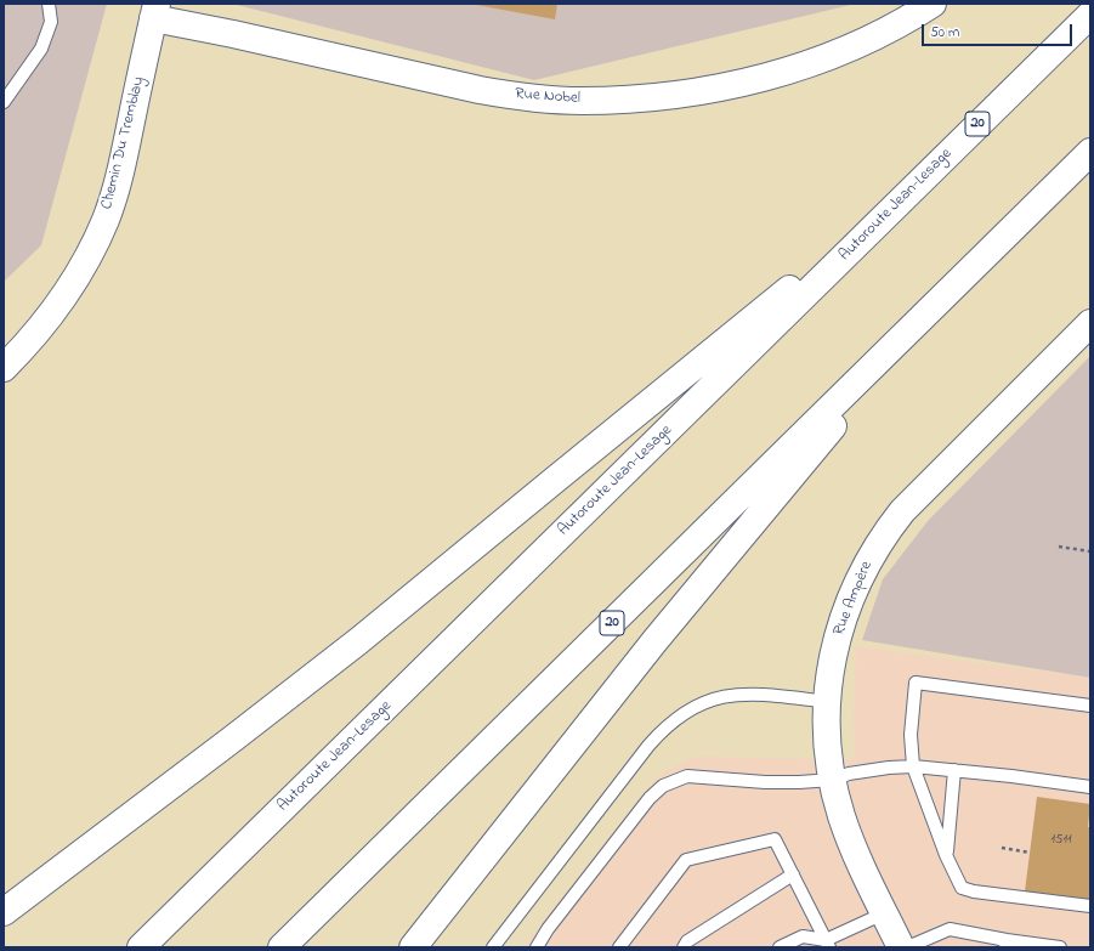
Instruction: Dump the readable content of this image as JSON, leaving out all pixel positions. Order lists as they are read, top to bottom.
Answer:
{
  "streets": {
    "main road": [
      "Rue Nobel",
      "20",
      "Chemin Du Tremblay",
      "Autoroute Jean-Lesage",
      "Rue Ampère"
    ]
  },
  "crossings": [
    ["Rue Nobel", "Chemin Du Tremblay"]
  ],
  "house_numbers": ["1511"],
  "scale_bar": "50 m"
}
